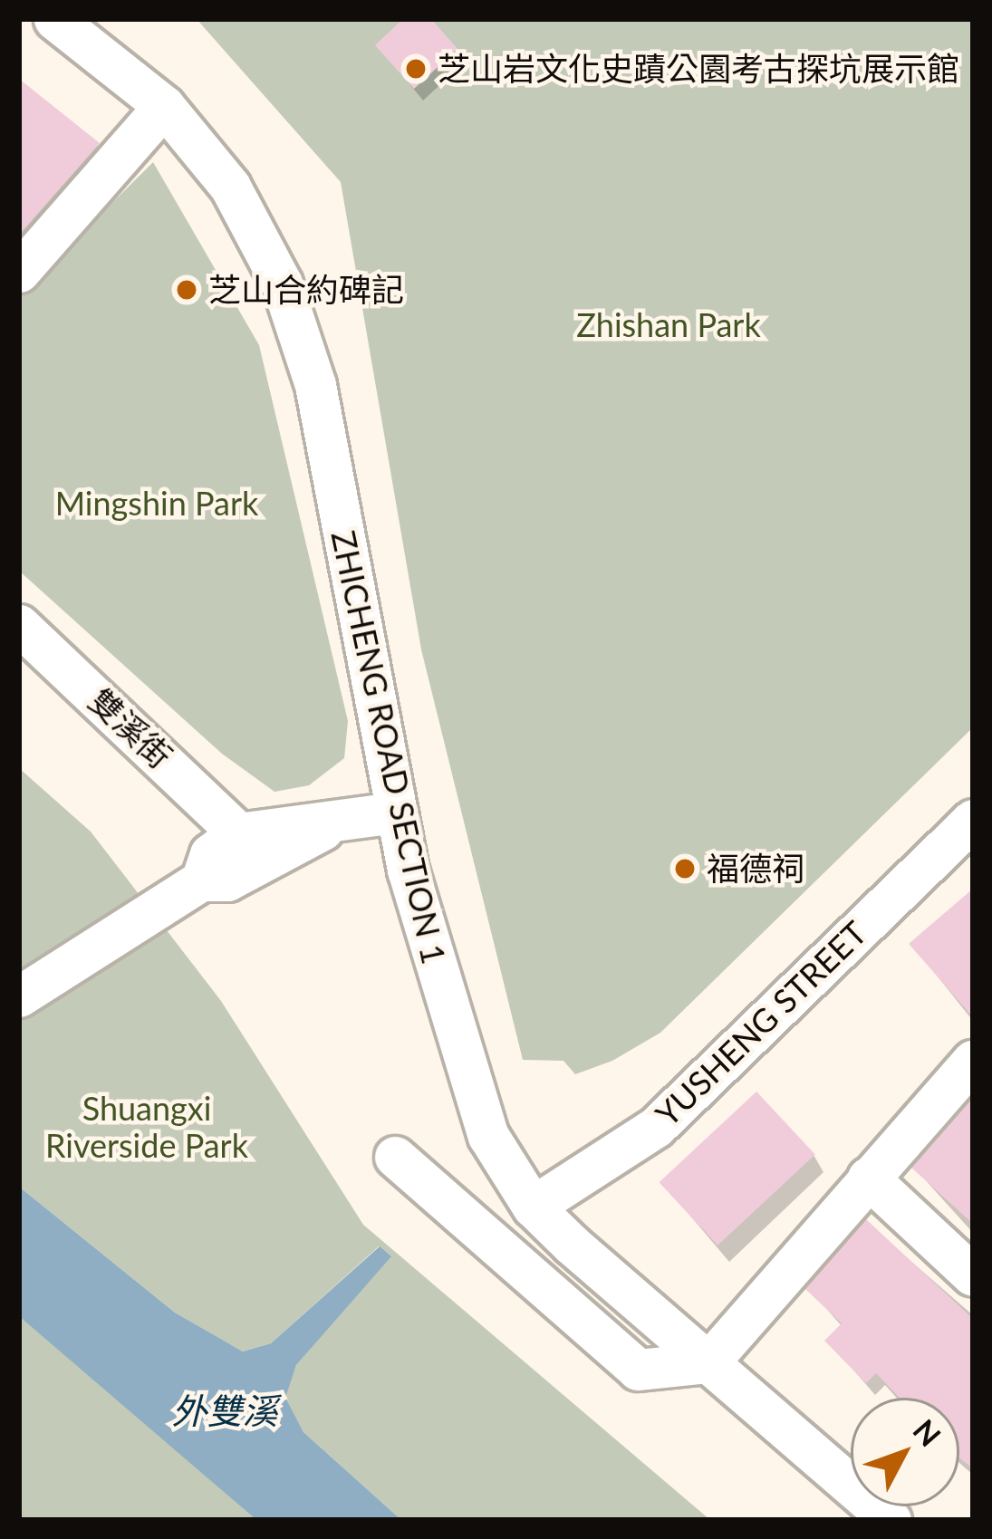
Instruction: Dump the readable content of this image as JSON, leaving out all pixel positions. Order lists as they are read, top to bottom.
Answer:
{
  "streets": {
    "street": ["雙溪街", "ZHICHENG ROAD SECTION 1", "YUSHENG STREET"]
  },
  "crossings": [
    ["ZHICHENG ROAD SECTION 1", "YUSHENG STREET"]
  ],
  "water": ["外雙溪"],
  "parks": ["Zhishan Park", "Mingshin Park", "Shuangxi Riverside Park"],
  "places": ["芝山岩文化史蹟公園考古探坑展示館", "芝山合約碑記", "福德祠"],
  "north": "top right"
}
